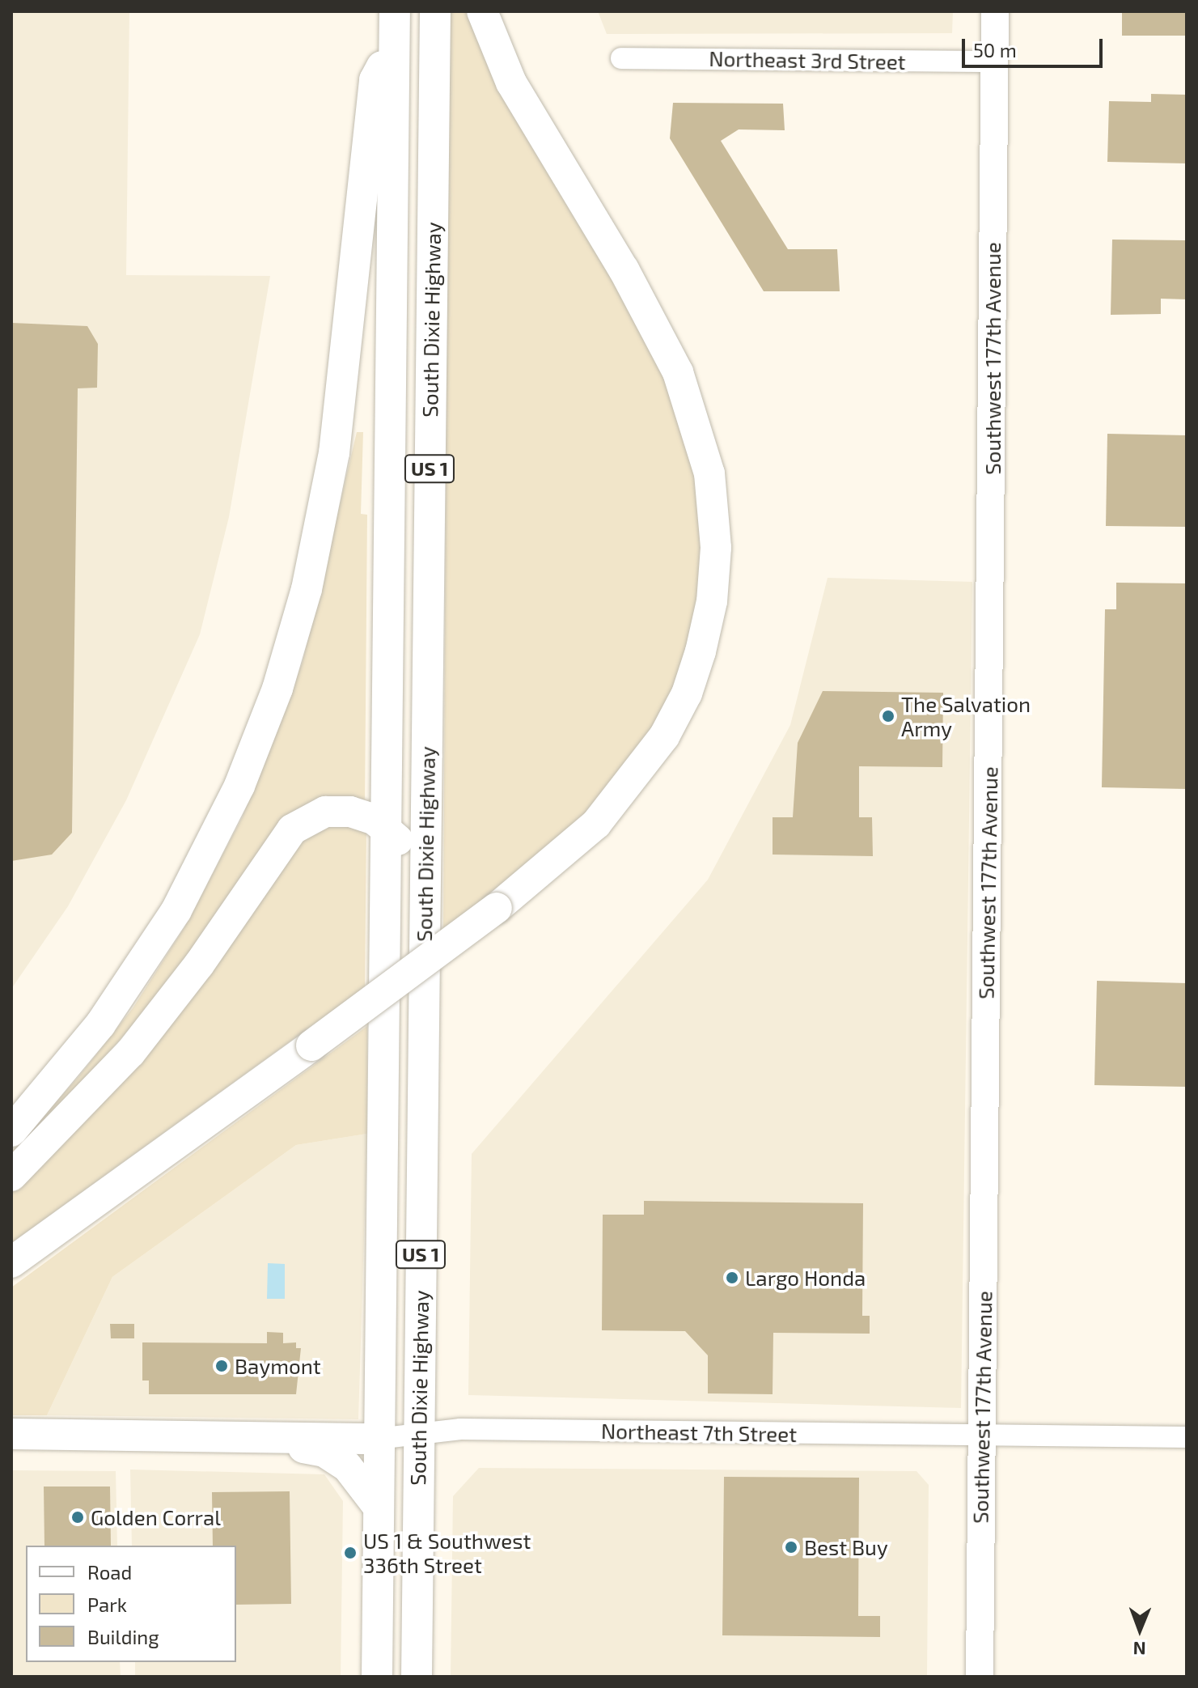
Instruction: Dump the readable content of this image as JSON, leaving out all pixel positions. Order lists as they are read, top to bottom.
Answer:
{
  "streets": {
    "highway": ["South Dixie Highway", "US 1"],
    "main road": ["Southwest 177th Avenue"],
    "street": ["Northeast 3rd Street", "Northeast 7th Street"]
  },
  "crossings": [
    ["Northeast 3rd Street", "Southwest 177th Avenue"],
    ["South Dixie Highway", "Northeast 7th Street"],
    ["Southwest 177th Avenue", "Northeast 7th Street"]
  ],
  "places": [
    "The Salvation Army",
    "Largo Honda",
    "Baymont",
    "Golden Corral",
    "Best Buy",
    "US 1 & Southwest 336th Street"
  ],
  "legend": ["Road", "Park", "Building"],
  "scale_bar": "50 m",
  "north": "bottom"
}
